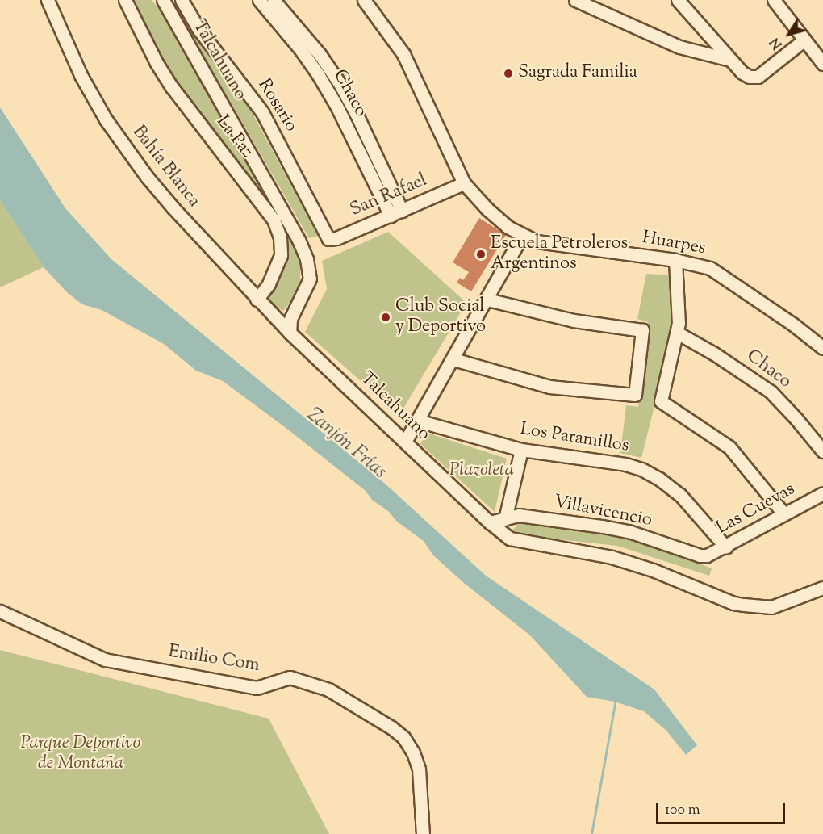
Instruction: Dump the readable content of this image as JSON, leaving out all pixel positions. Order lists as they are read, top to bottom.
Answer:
{
  "streets": {
    "street": [
      "Talcahuano",
      "Chaco",
      "Rosario",
      "La Paz",
      "Bahía Blanca",
      "San Rafael",
      "Huarpes",
      "Los Paramillos",
      "Las Cuevas",
      "Villavicencio",
      "Emilio Com"
    ]
  },
  "crossings": [
    ["Talcahuano", "Bahía Blanca"],
    ["Talcahuano", "Villavicencio"],
    ["Chaco", "San Rafael"],
    ["Rosario", "San Rafael"],
    ["La Paz", "Bahía Blanca"],
    ["San Rafael", "Huarpes"],
    ["Los Paramillos", "Las Cuevas"],
    ["Las Cuevas", "Villavicencio"]
  ],
  "water": ["Zanjón Frías"],
  "parks": ["Plazoleta", "Parque Deportivo de Montaña"],
  "places": ["Sagrada Familia", "Escuela Petroleros Argentinos", "Club Social y Deportivo"],
  "scale_bar": "100 m",
  "north": "bottom left"
}
